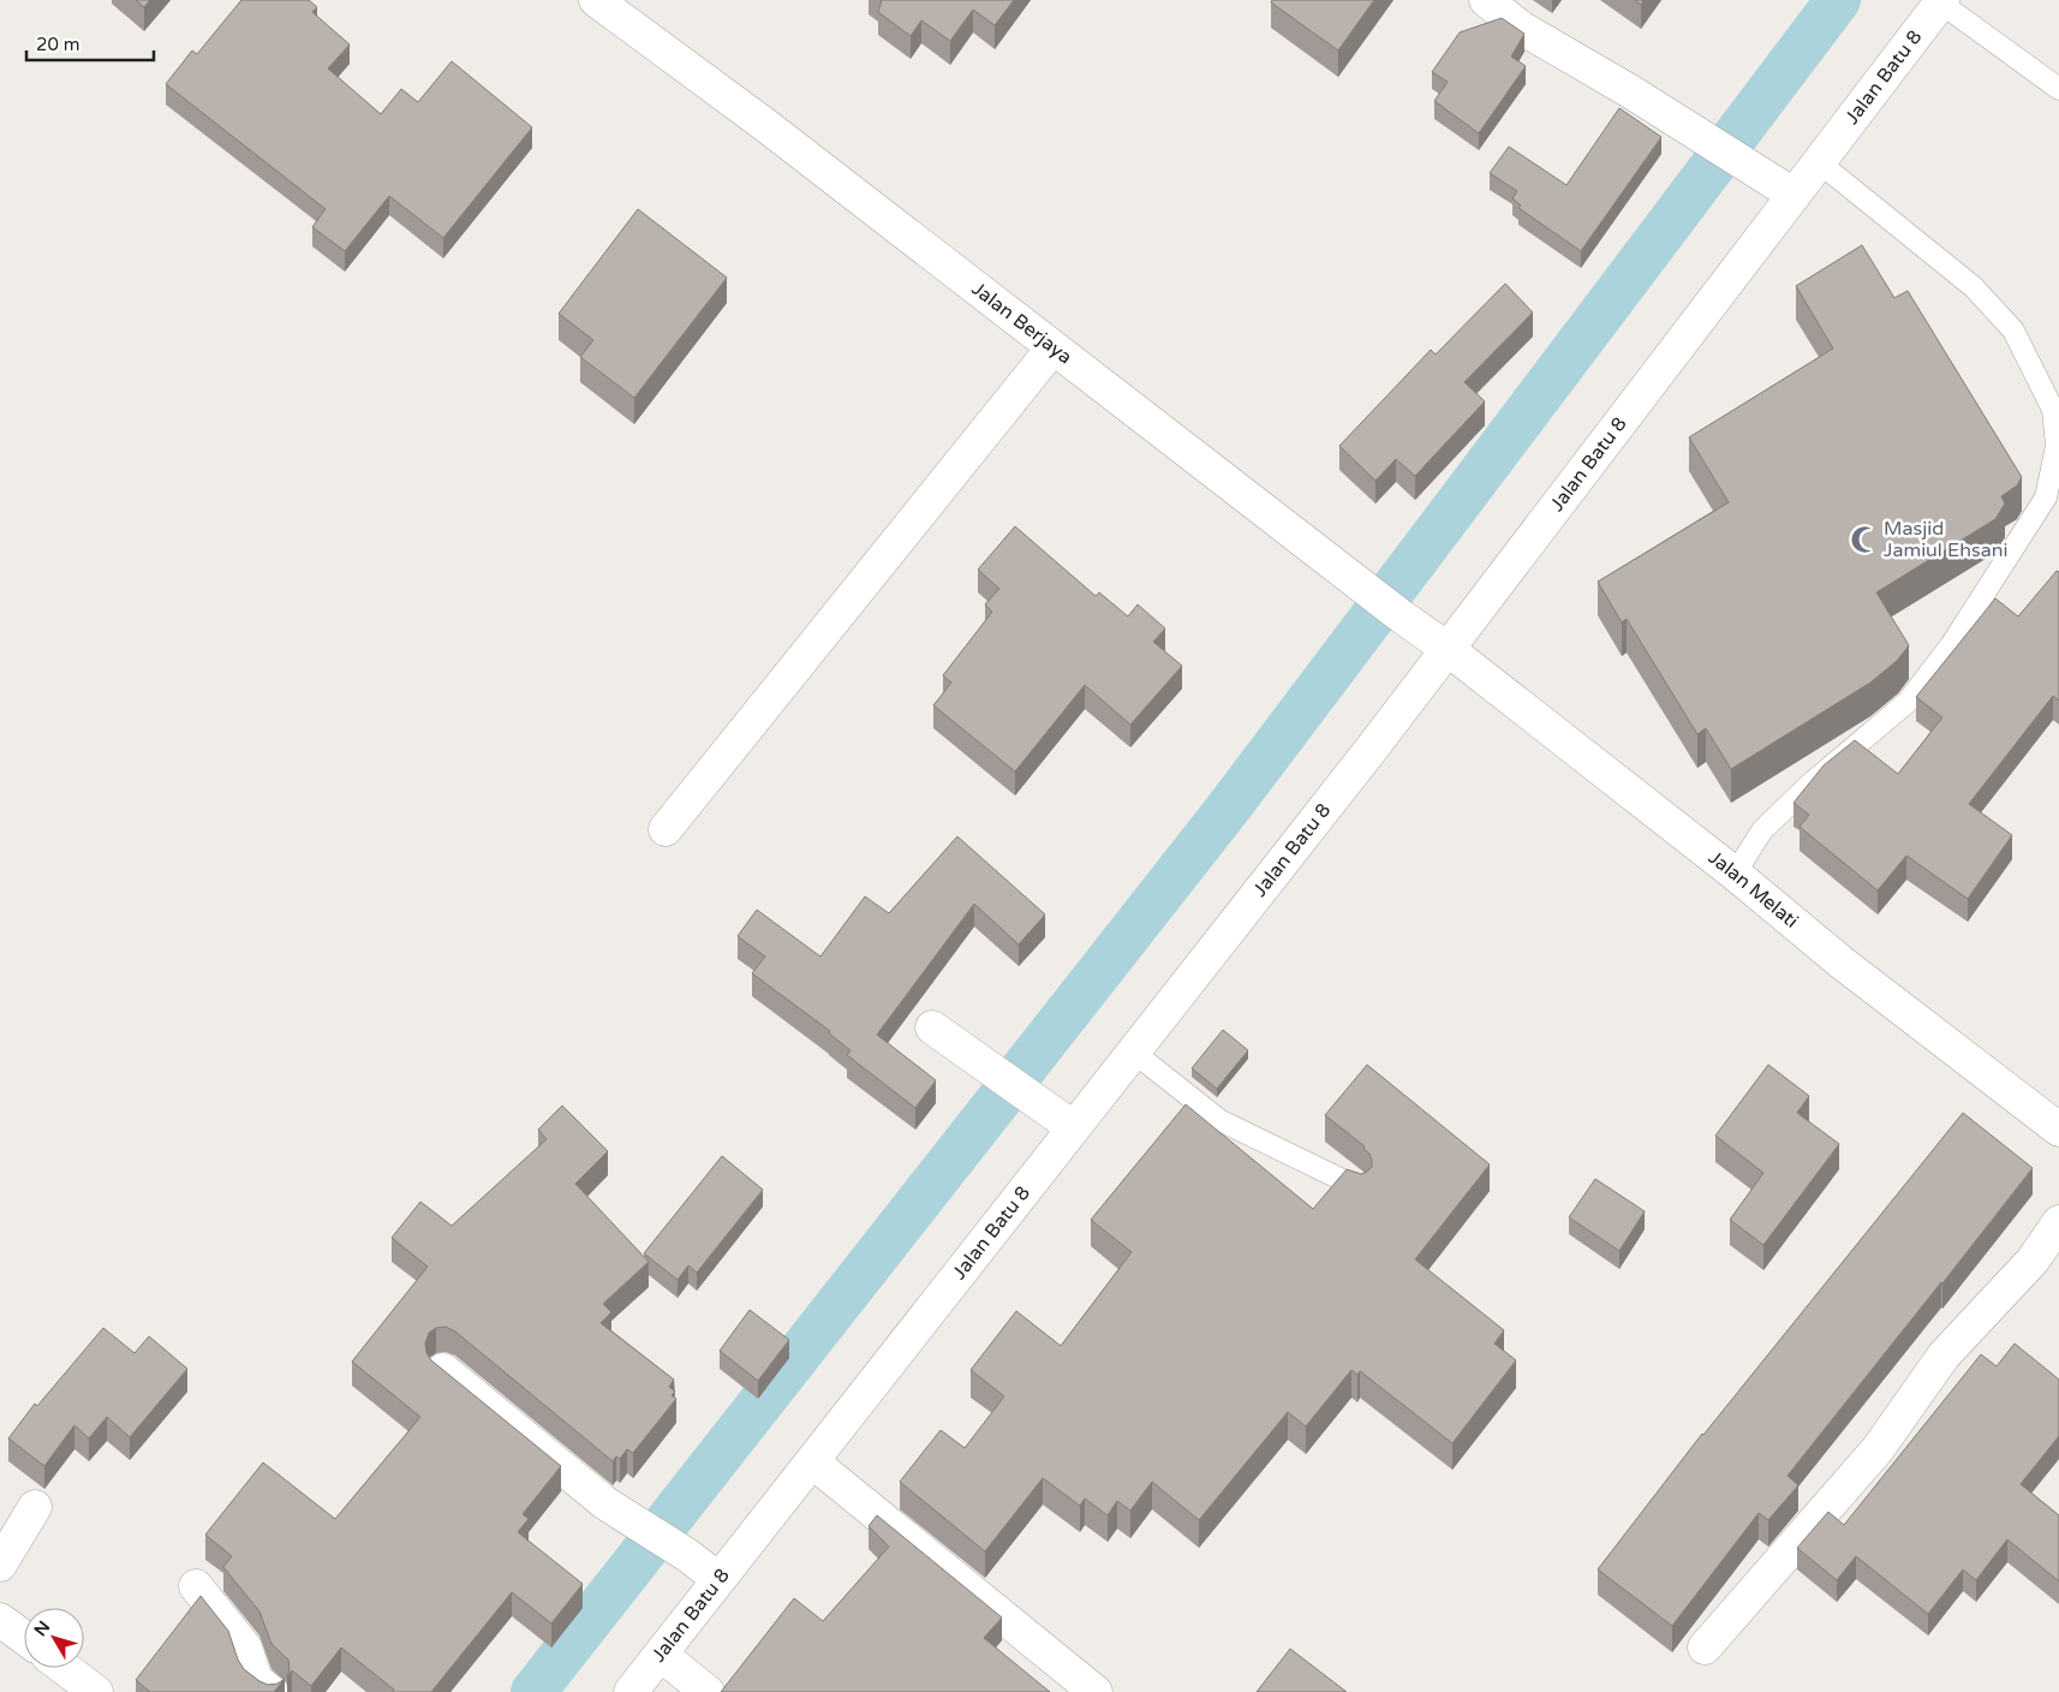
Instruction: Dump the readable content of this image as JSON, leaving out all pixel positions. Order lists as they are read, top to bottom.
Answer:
{
  "streets": {
    "street": ["Jalan Batu 8", "Jalan Berjaya", "Jalan Melati"]
  },
  "crossings": [
    ["Jalan Batu 8", "Jalan Berjaya"],
    ["Jalan Batu 8", "Jalan Melati"],
    ["Jalan Berjaya", "Jalan Melati"]
  ],
  "places": {
    "mosque": ["Masjid Jamiul Ehsani"]
  },
  "scale_bar": "20 m",
  "north": "top left"
}
